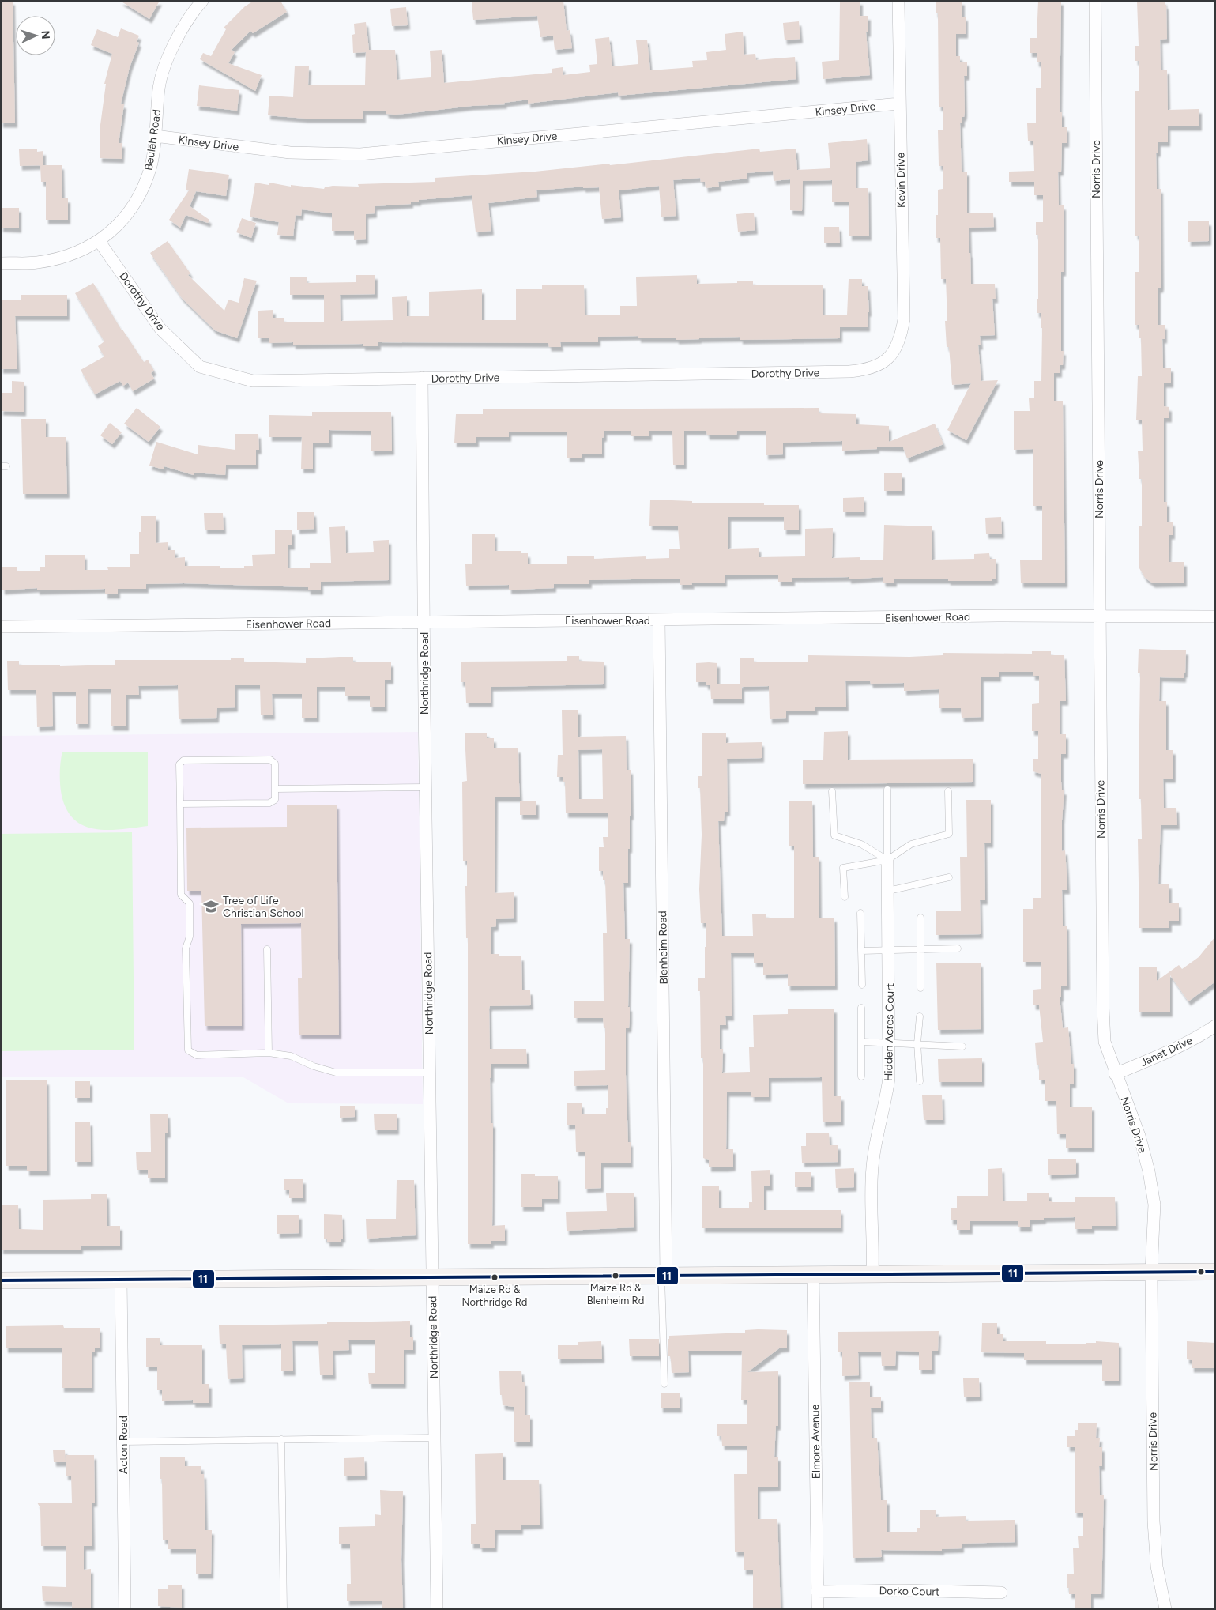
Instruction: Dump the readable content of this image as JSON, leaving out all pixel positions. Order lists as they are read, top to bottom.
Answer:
{
  "streets": {
    "street": [
      "Kinsey Drive",
      "Beulah Road",
      "Norris Drive",
      "Kevin Drive",
      "Dorothy Drive",
      "Eisenhower Road",
      "Northridge Road",
      "Blenheim Road",
      "Hidden Acres Court",
      "Janet Drive",
      "Elmore Avenue",
      "Acton Road",
      "Dorko Court"
    ]
  },
  "crossings": [
    ["Kinsey Drive", "Beulah Road"],
    ["Kinsey Drive", "Kevin Drive"],
    ["Beulah Road", "Dorothy Drive"],
    ["Norris Drive", "Eisenhower Road"],
    ["Norris Drive", "Janet Drive"],
    ["Kevin Drive", "Dorothy Drive"],
    ["Dorothy Drive", "Northridge Road"],
    ["Eisenhower Road", "Northridge Road"],
    ["Eisenhower Road", "Blenheim Road"],
    ["Elmore Avenue", "Dorko Court"]
  ],
  "places": {
    "school or university": ["Tree of Life Christian School"],
    "other": ["Maize Rd & Blenheim Rd", "Maize Rd & Northridge Rd"]
  },
  "lines": ["transit line 11"],
  "north": "right"
}
